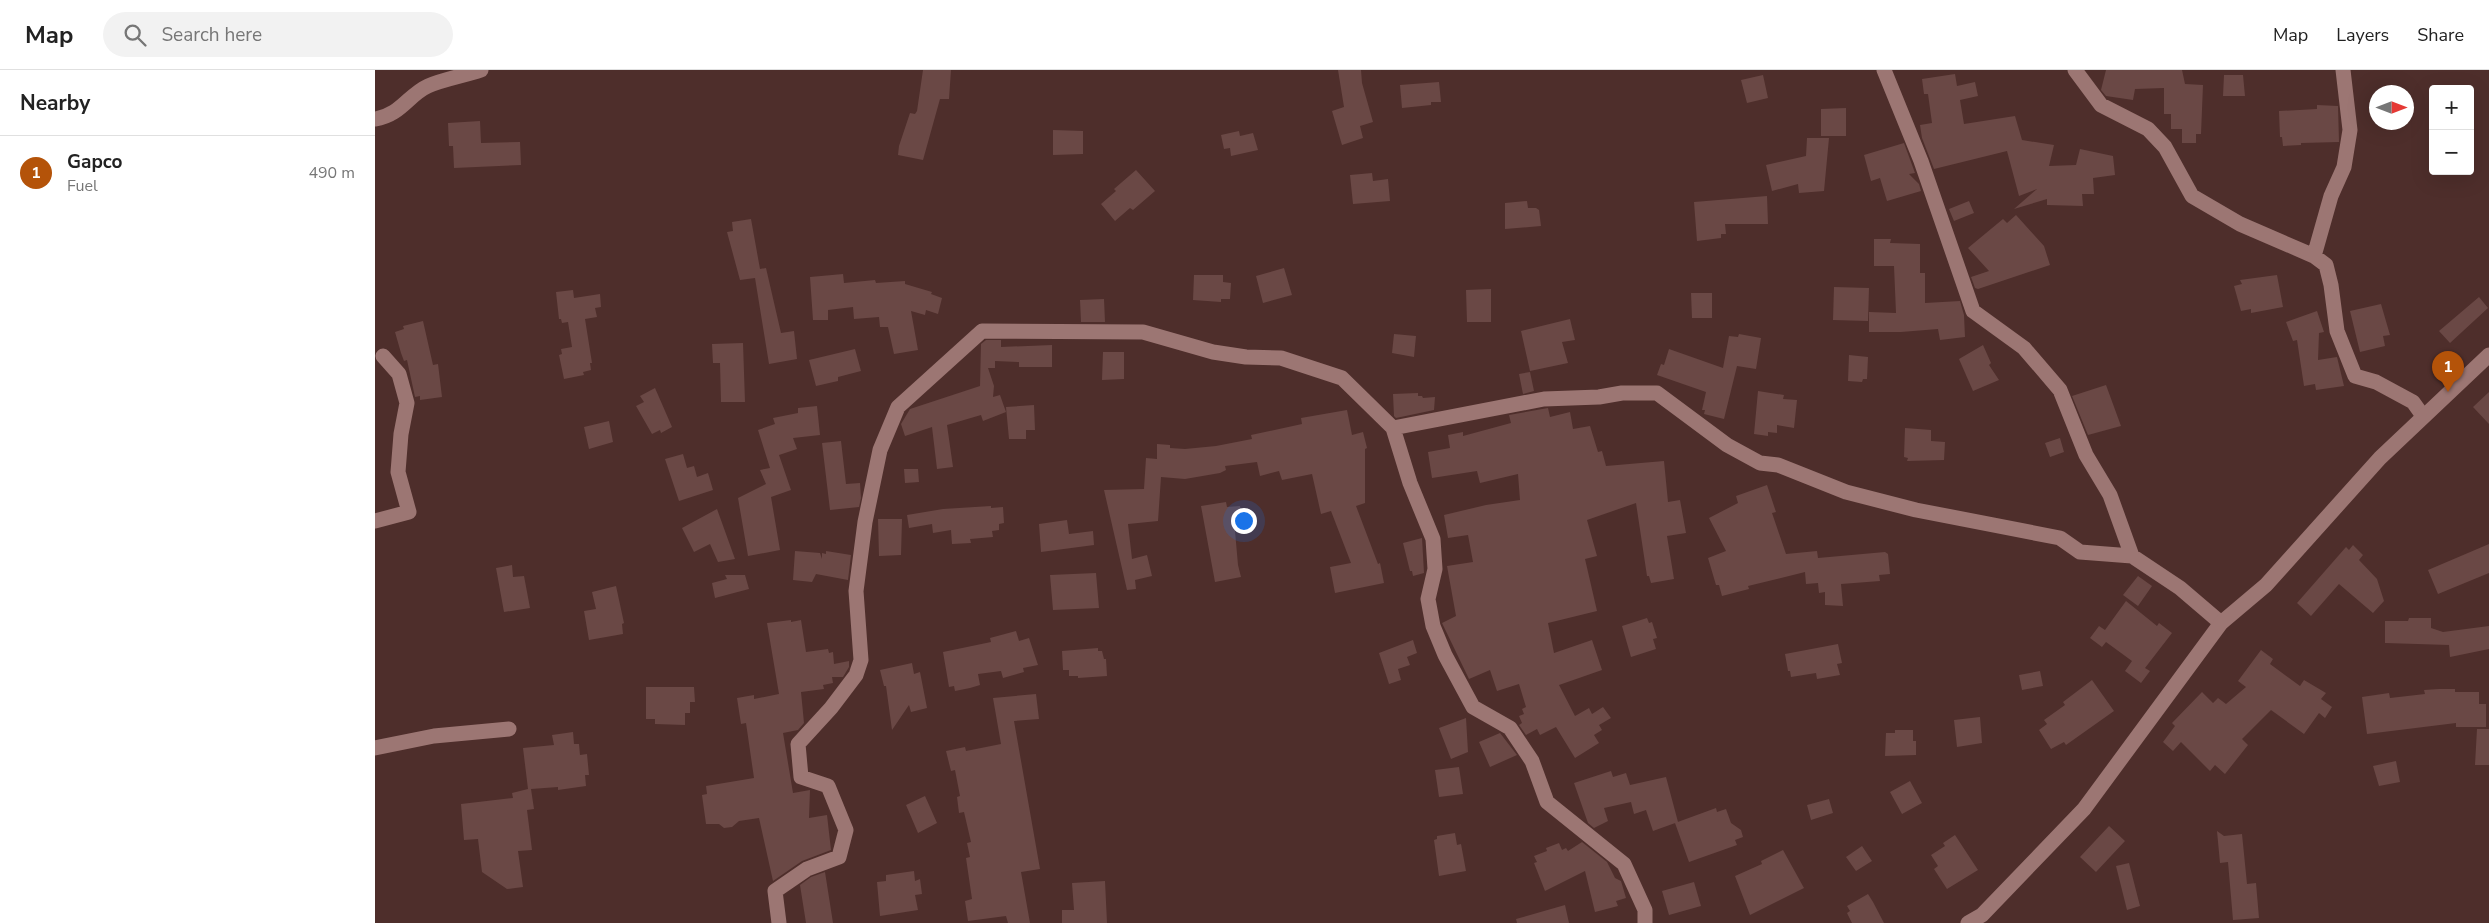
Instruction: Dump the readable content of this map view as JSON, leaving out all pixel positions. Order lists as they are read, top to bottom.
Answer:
{
  "north": "right",
  "page": {
    "header": "Map",
    "search": "Search here",
    "nav": ["Map", "Layers", "Share"],
    "heading": "Nearby",
    "map_buttons": ["+", "−"],
    "list": [
      {
        "mark": "1",
        "name": "Gapco",
        "note": "Fuel",
        "value": "490 m"
      }
    ],
    "pins": "1"
  }
}
